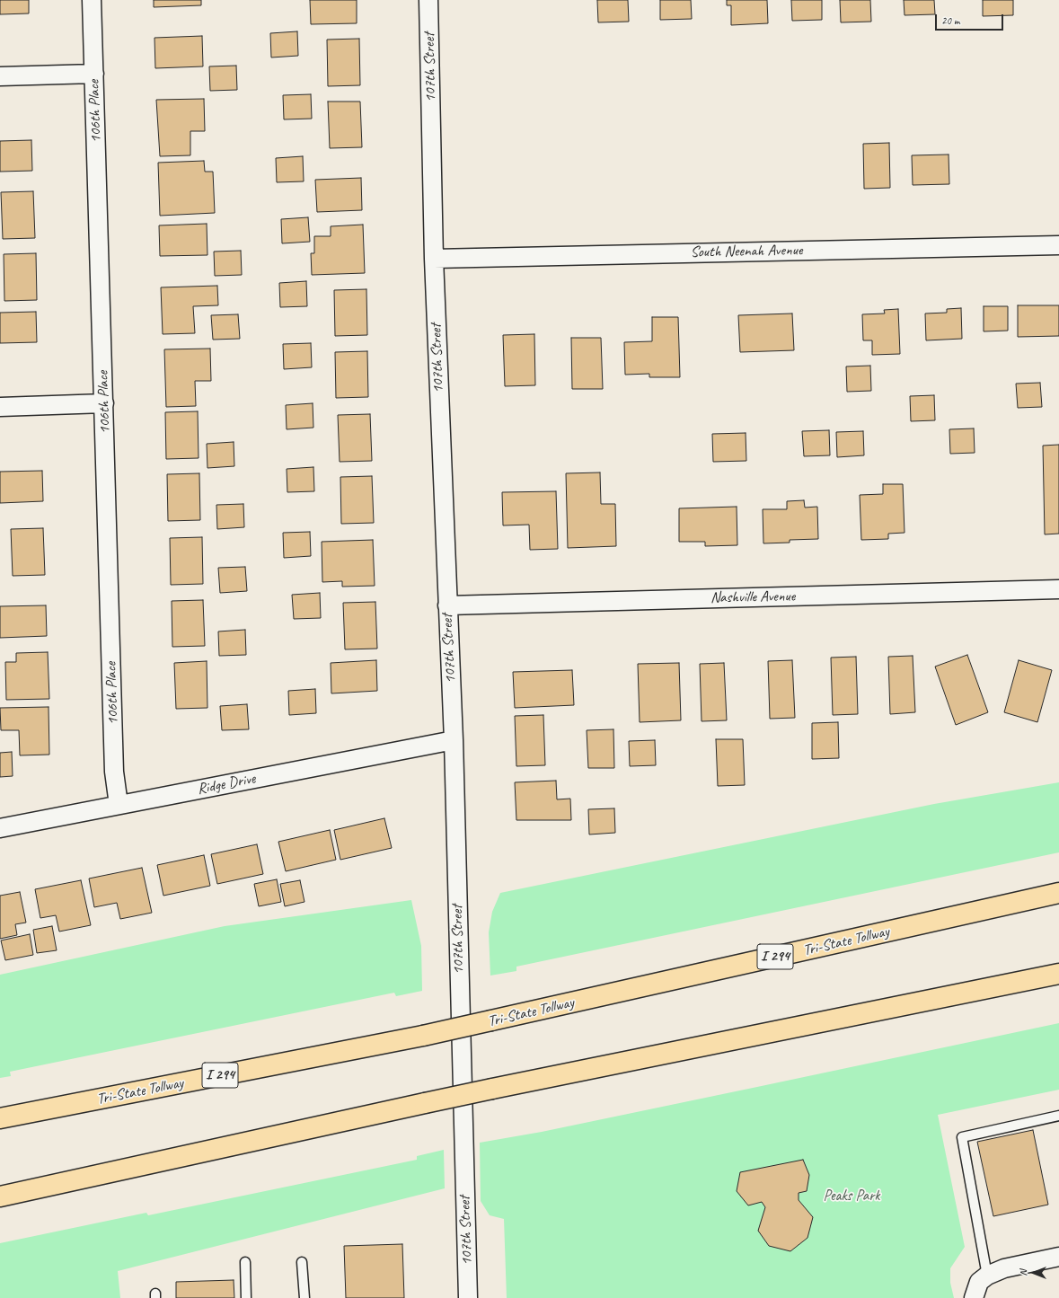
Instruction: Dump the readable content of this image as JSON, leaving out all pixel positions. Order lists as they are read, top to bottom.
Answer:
{
  "streets": {
    "highway": ["Tri-State Tollway", "I 294"],
    "street": [
      "107th Street",
      "106th Place",
      "South Neenah Avenue",
      "Nashville Avenue",
      "Ridge Drive"
    ]
  },
  "crossings": [
    ["107th Street", "South Neenah Avenue"],
    ["107th Street", "Nashville Avenue"],
    ["107th Street", "Ridge Drive"],
    ["106th Place", "Ridge Drive"]
  ],
  "parks": ["Peaks Park"],
  "scale_bar": "20 m",
  "north": "left"
}
